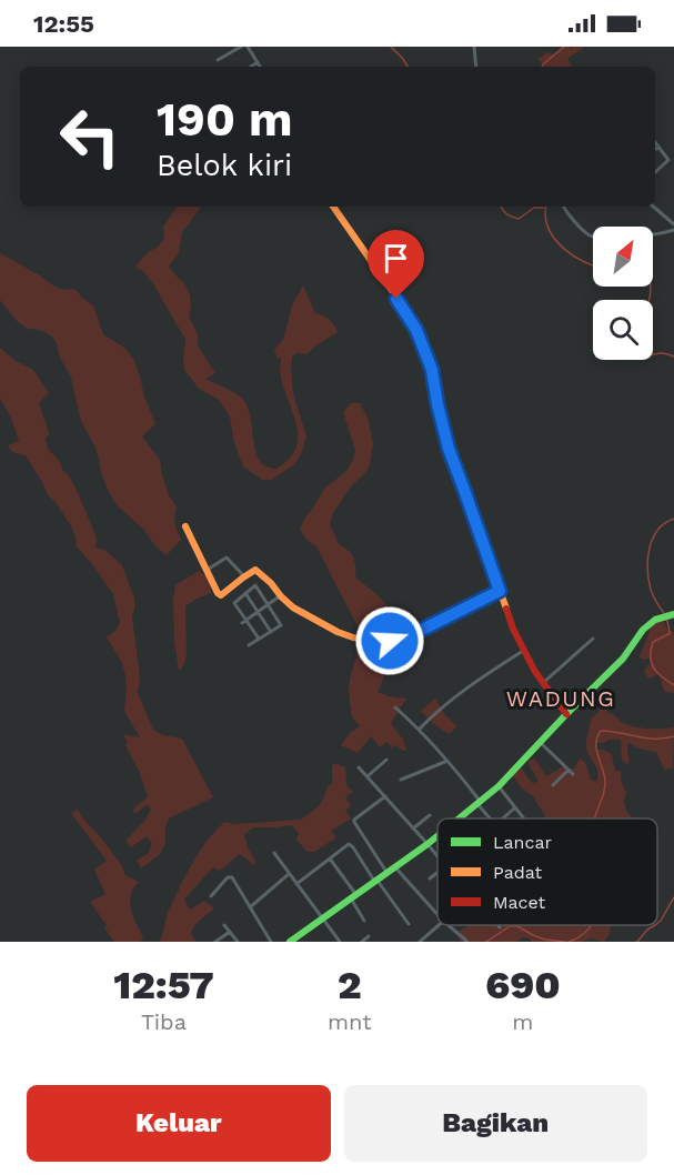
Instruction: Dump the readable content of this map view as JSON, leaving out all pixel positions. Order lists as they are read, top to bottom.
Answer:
{
  "districts": ["WADUNG"],
  "legend": ["Lancar", "Padat", "Macet"],
  "north": "top right",
  "page": {
    "status": "12:55",
    "turn": ["190 m", "Belok kiri"],
    "eta": [
      "12:57",
      "Tiba",
      "2",
      "mnt",
      "690",
      "m"
    ],
    "buttons": ["Keluar", "Bagikan"]
  }
}
